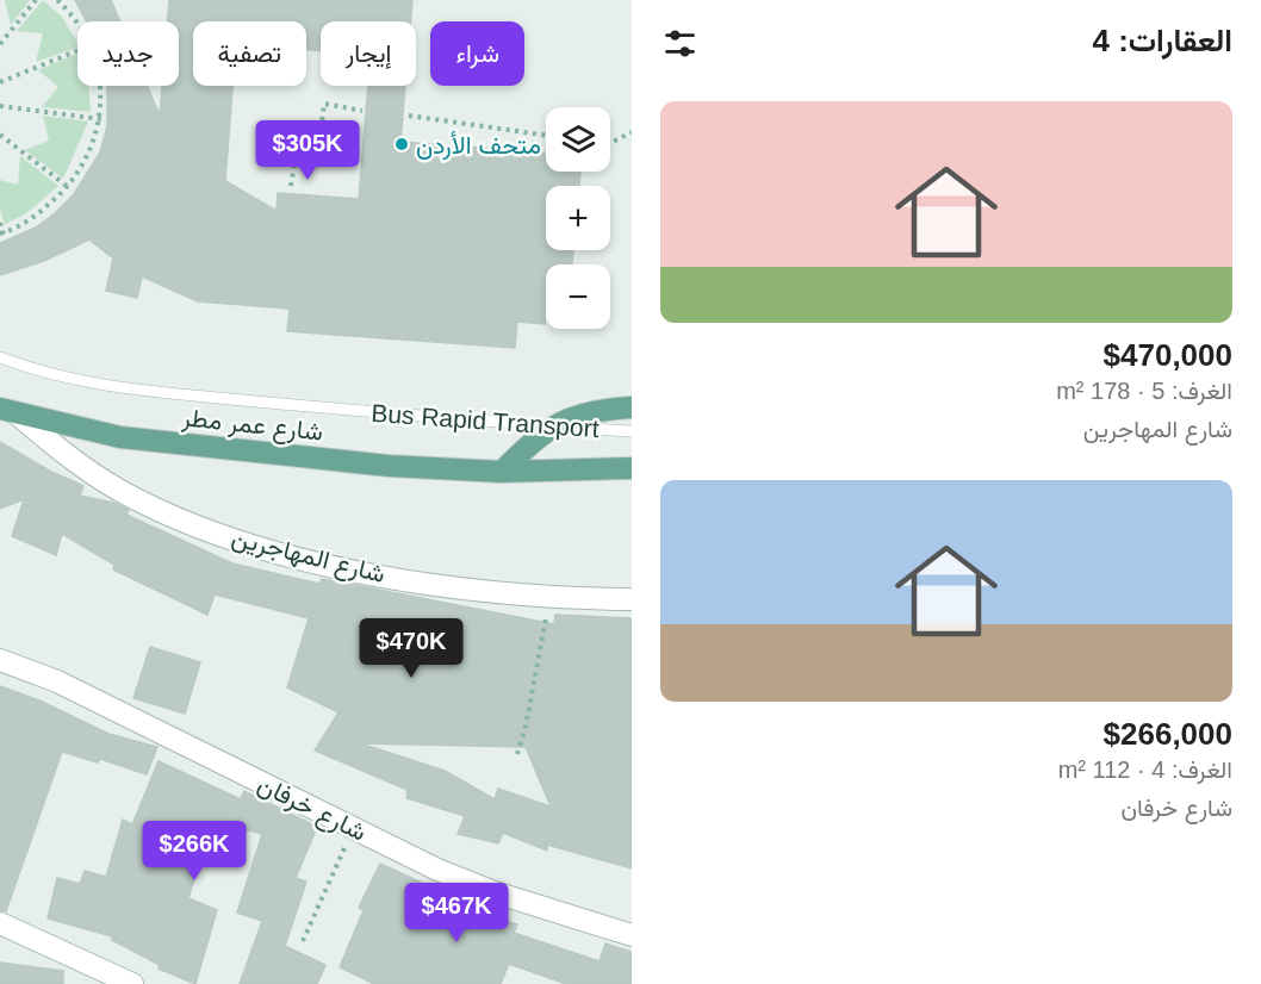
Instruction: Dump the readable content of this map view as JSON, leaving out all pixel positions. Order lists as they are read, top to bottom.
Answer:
{
  "streets": {
    "main road": ["شارع عمر مطر"],
    "street": ["شارع المهاجرين", "شارع خرفان"],
    "lane": ["Bus Rapid Transport"]
  },
  "crossings": [
    ["شارع عمر مطر", "شارع المهاجرين"]
  ],
  "places": ["متحف الأردن"],
  "page": {
    "heading": "العقارات: 4",
    "chip": [
      "شراء",
      "إيجار",
      "تصفية",
      "جديد"
    ],
    "list": [
      {
        "name": "$470,000",
        "note": "الغرف: 5 · 178 m² · شارع المهاجرين"
      },
      {
        "name": "$266,000",
        "note": "الغرف: 4 · 112 m² · شارع خرفان"
      }
    ],
    "map_buttons": ["+", "−"],
    "price": [
      "$305K",
      "$470K",
      "$266K",
      "$467K"
    ]
  }
}
